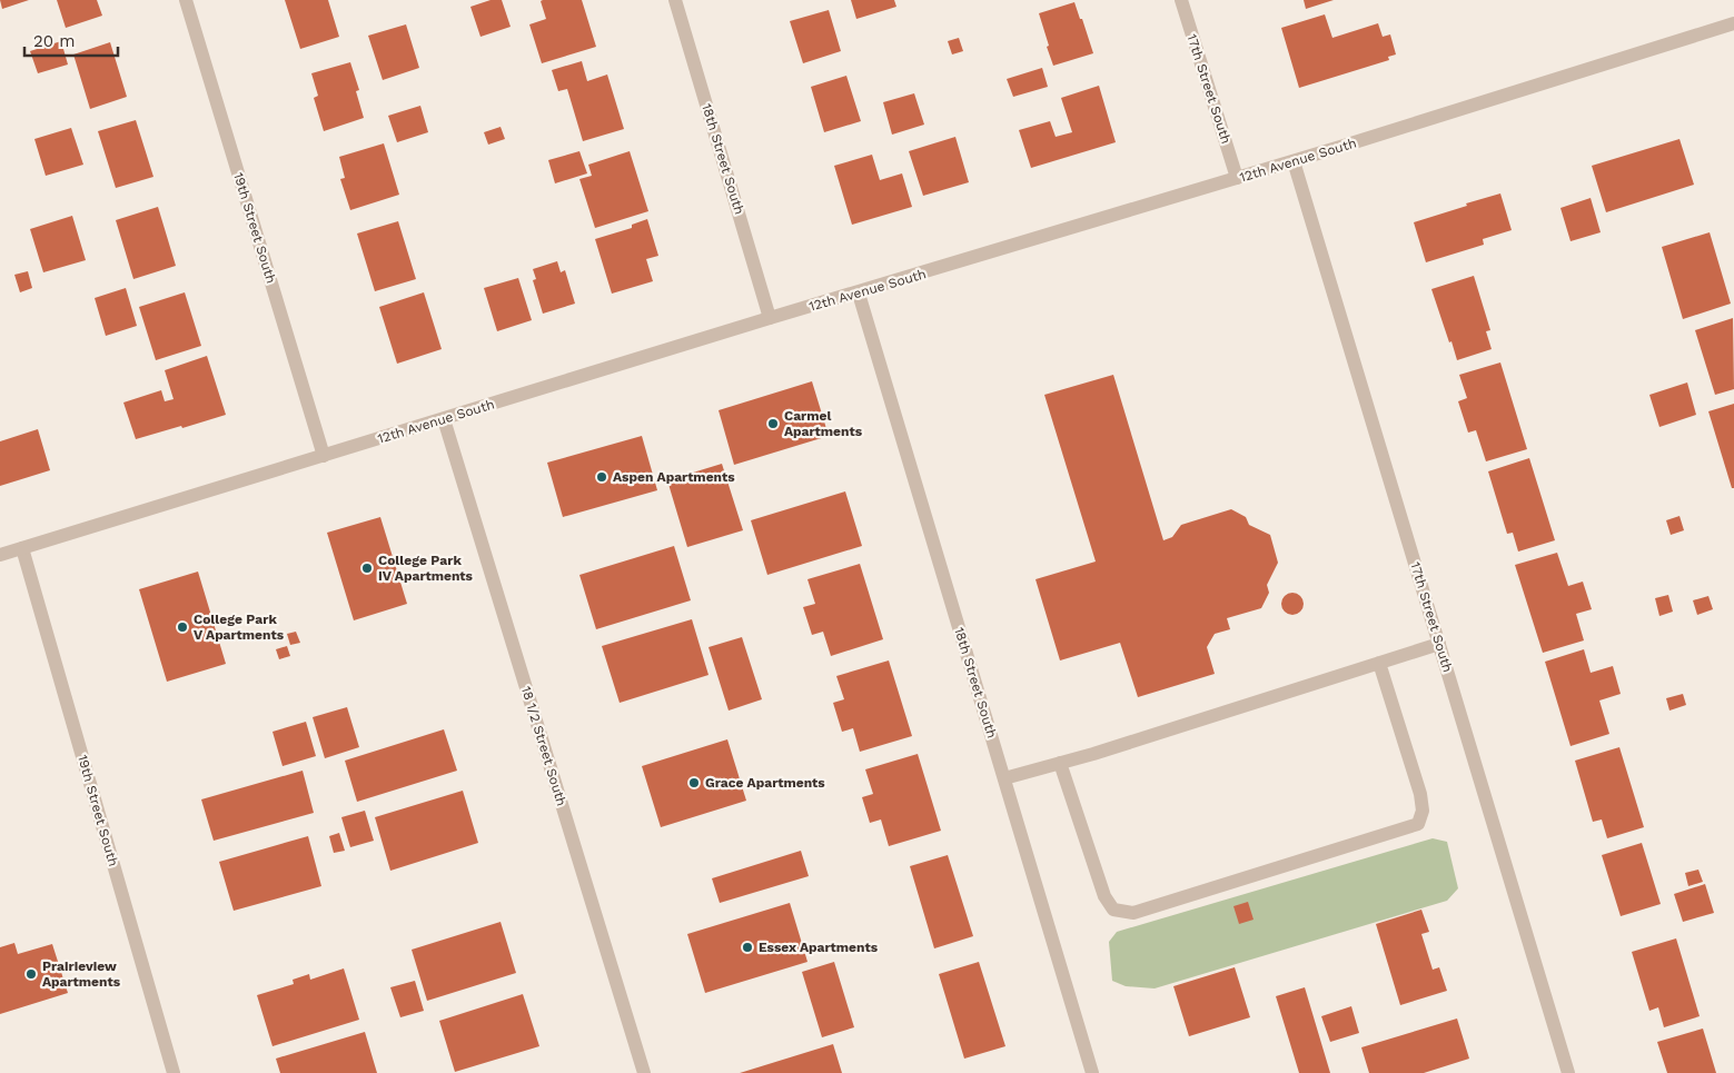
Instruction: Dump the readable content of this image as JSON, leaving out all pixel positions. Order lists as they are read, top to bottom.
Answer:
{
  "streets": {
    "street": [
      "17th Street South",
      "18th Street South",
      "12th Avenue South",
      "19th Street South",
      "18 1/2 Street South"
    ]
  },
  "crossings": [
    ["17th Street South", "12th Avenue South"],
    ["18th Street South", "12th Avenue South"],
    ["12th Avenue South", "19th Street South"],
    ["12th Avenue South", "18 1/2 Street South"]
  ],
  "places": [
    "Carmel Apartments",
    "Aspen Apartments",
    "College Park IV Apartments",
    "College Park V Apartments",
    "Grace Apartments",
    "Essex Apartments",
    "Prairieview Apartments"
  ],
  "scale_bar": "20 m"
}
